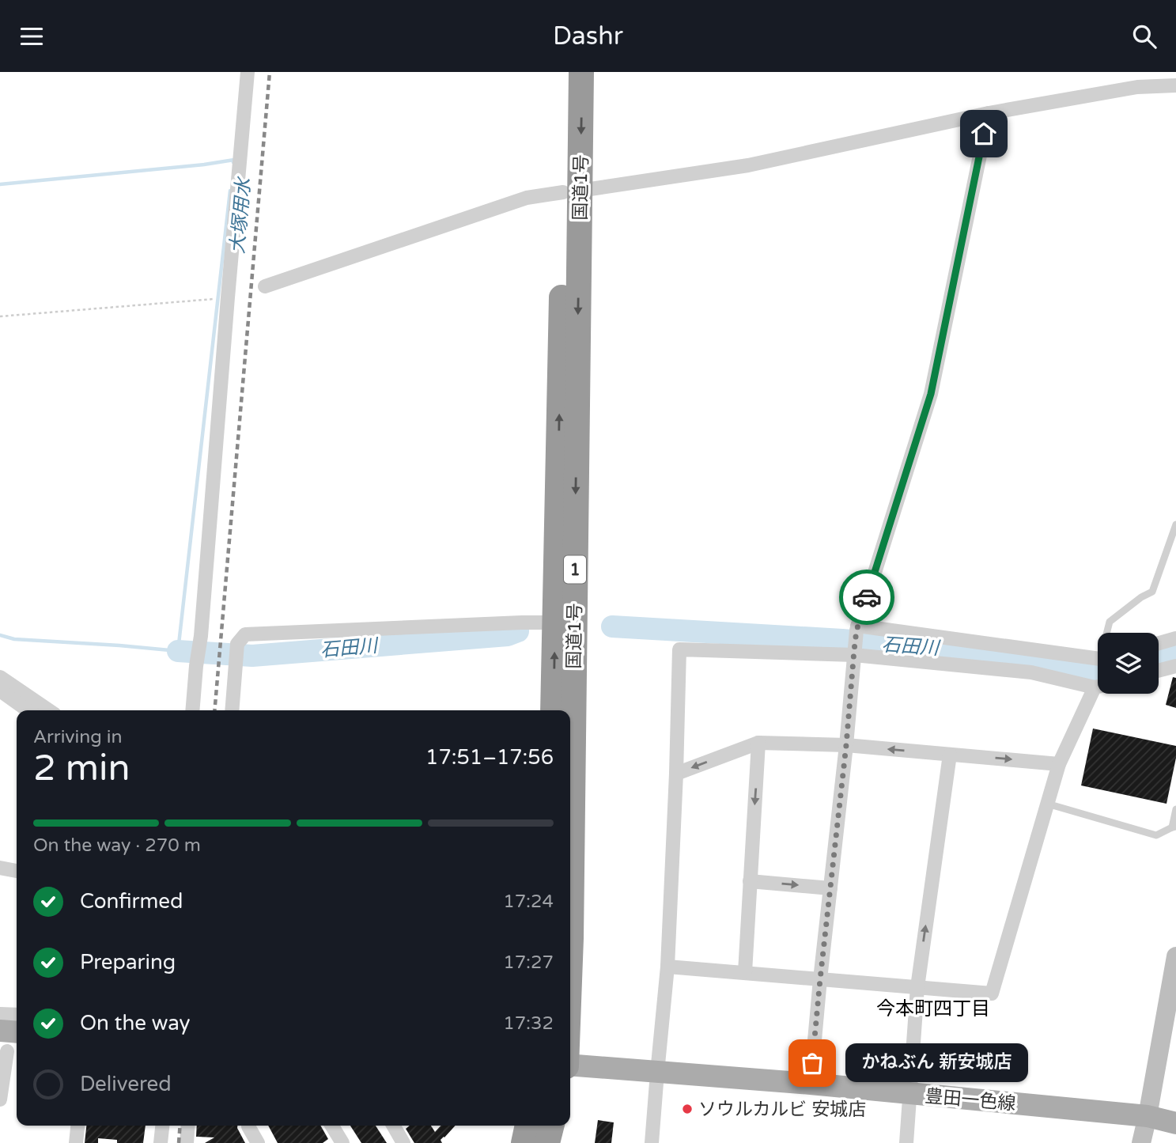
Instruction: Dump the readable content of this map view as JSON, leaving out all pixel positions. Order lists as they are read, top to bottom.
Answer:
{
  "streets": {
    "highway": ["国道1号", "1"],
    "main road": ["豊田一色線"]
  },
  "districts": ["今本町四丁目"],
  "water": ["大塚用水", "石田川"],
  "places": ["かねぶん 新安城店", "ソウルカルビ 安城店"],
  "page": {
    "header": "Dashr",
    "heading": ["2 min", "Arriving in", "17:51–17:56"],
    "bar": "On the way · 270 m",
    "list": [
      ["Confirmed", "17:24"],
      ["Preparing", "17:27"],
      ["On the way", "17:32"],
      "Delivered"
    ],
    "bubble": "かねぶん 新安城店"
  }
}
